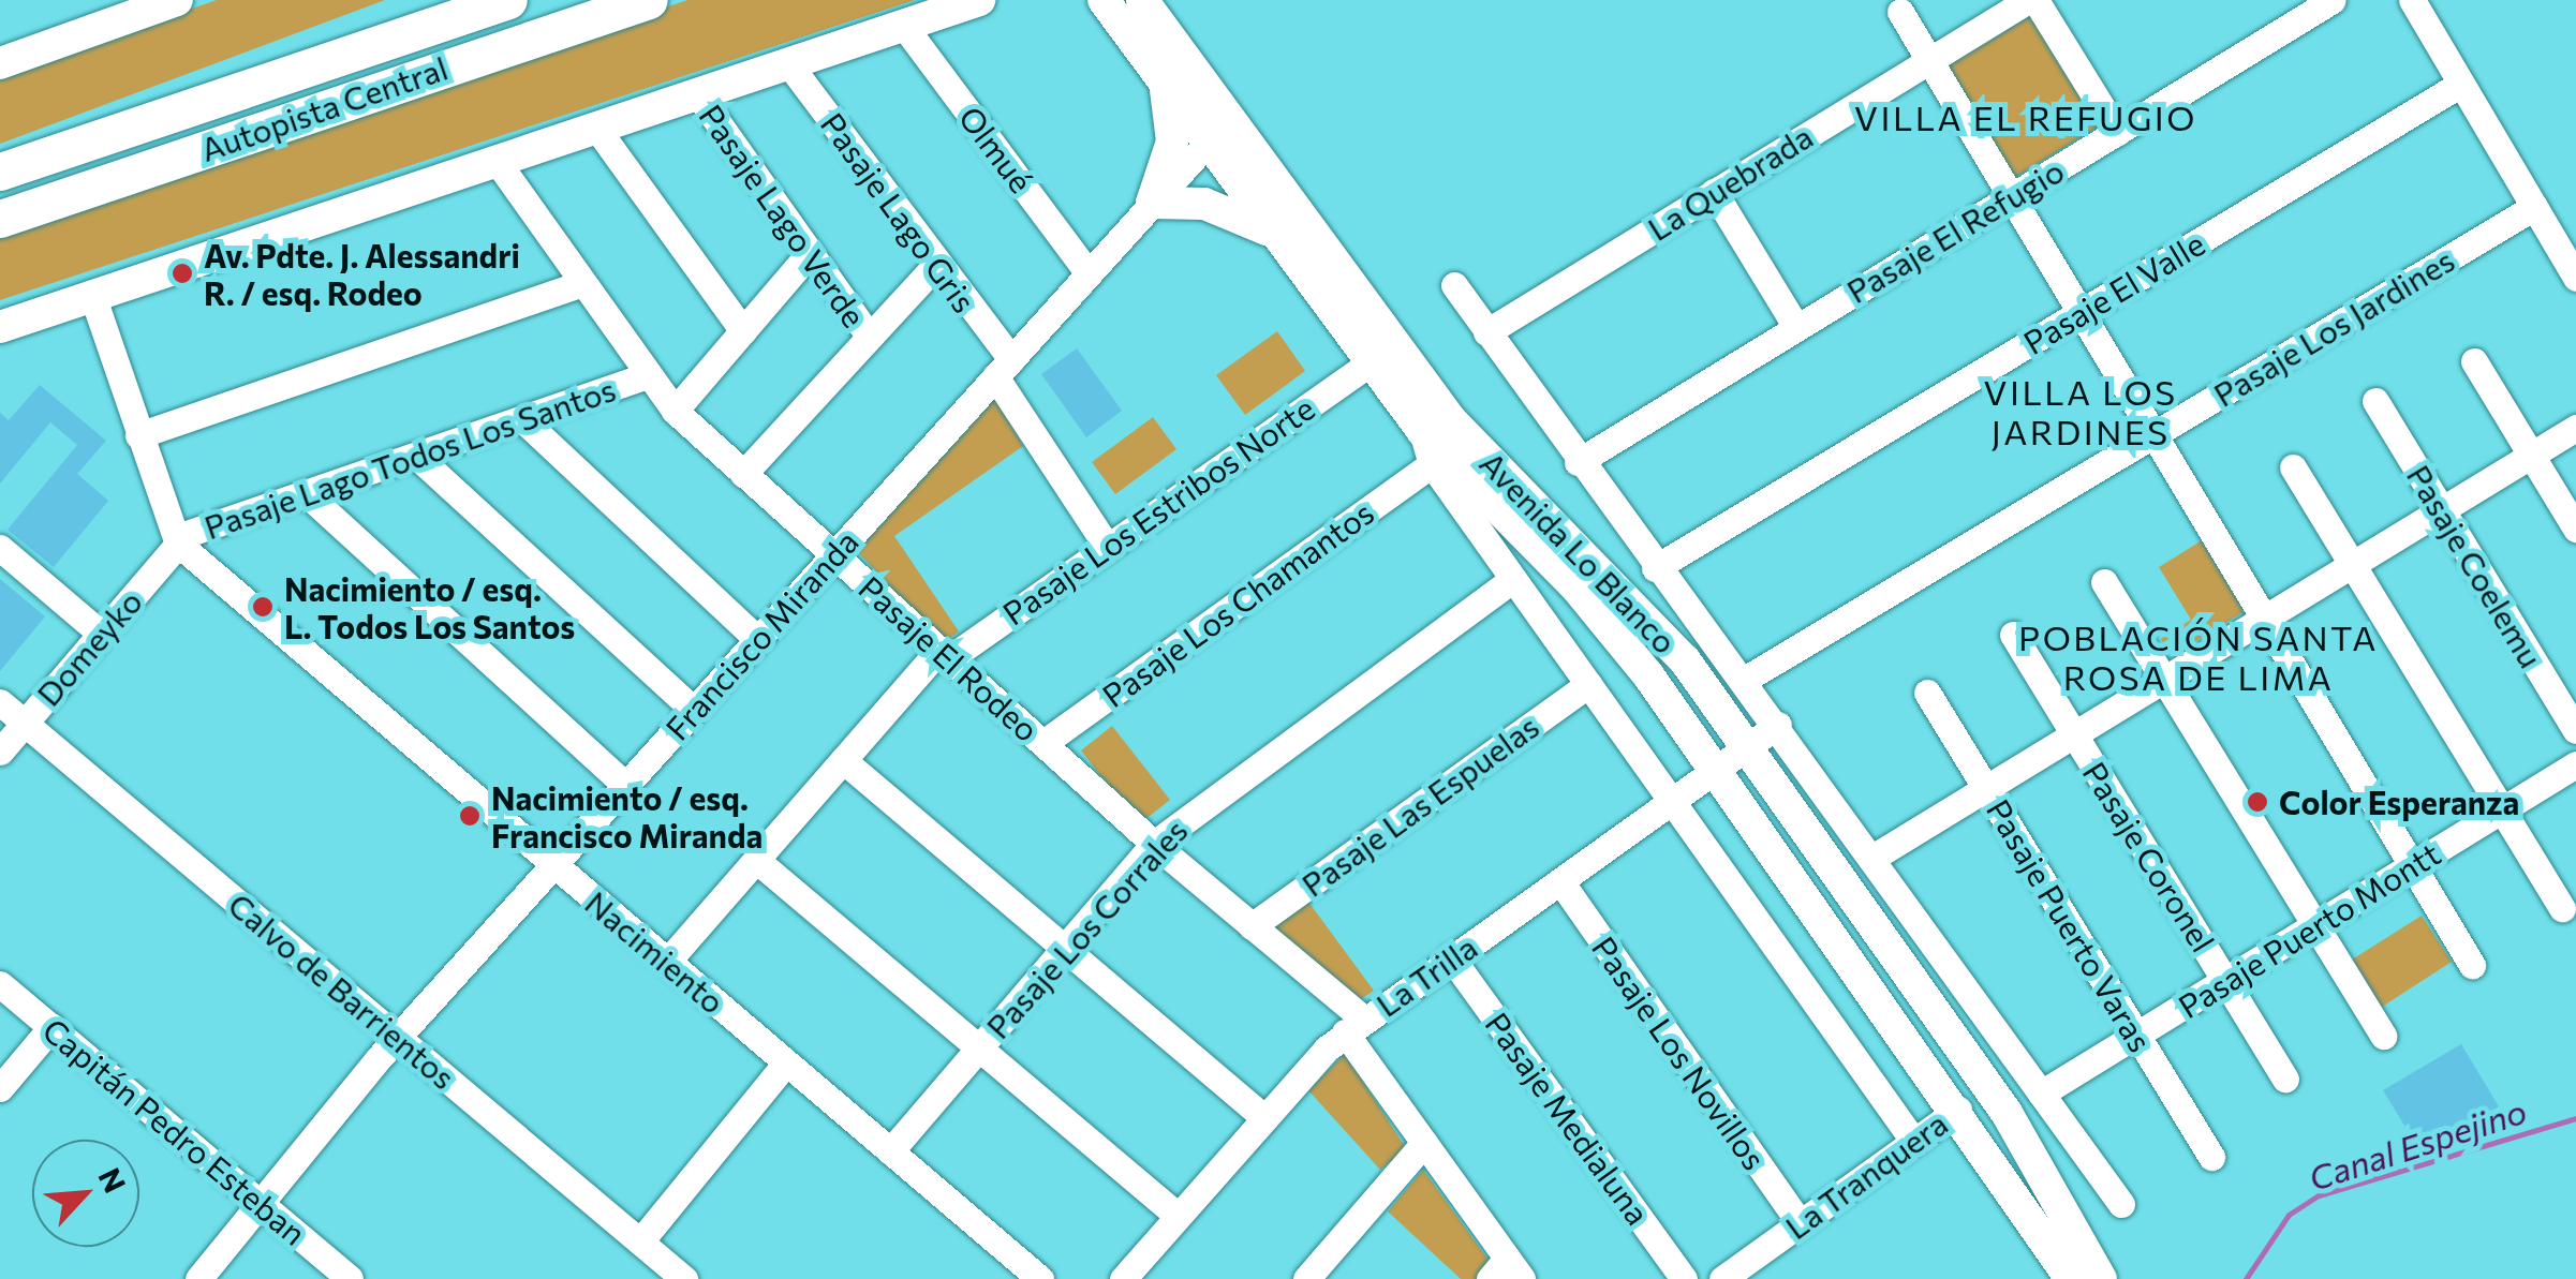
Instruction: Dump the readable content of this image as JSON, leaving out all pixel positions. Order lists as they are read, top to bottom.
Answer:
{
  "streets": {
    "highway": ["Autopista Central"],
    "main road": ["Avenida Lo Blanco"],
    "street": [
      "Olmué",
      "La Quebrada",
      "Pasaje Lago Gris",
      "Pasaje Lago Verde",
      "Pasaje El Refugio",
      "Pasaje El Valle",
      "Pasaje Los Jardines",
      "Pasaje Lago Todos Los Santos",
      "Pasaje Los Estribos Norte",
      "Pasaje Coelemu",
      "Pasaje Los Chamantos",
      "Francisco Miranda",
      "Domeyko",
      "Pasaje El Rodeo",
      "Pasaje Las Espuelas",
      "Pasaje Coronel",
      "Pasaje Puerto Varas",
      "Pasaje Los Corrales",
      "Pasaje Puerto Montt",
      "Nacimiento",
      "La Trilla",
      "Calvo de Barrientos",
      "Pasaje Los Novillos",
      "Pasaje Medialuna",
      "Capitán Pedro Esteban",
      "La Tranquera"
    ]
  },
  "crossings": [
    ["Olmué", "Francisco Miranda"],
    ["La Quebrada", "Avenida Lo Blanco"],
    ["Pasaje Lago Gris", "Pasaje Los Estribos Norte"],
    ["Pasaje Lago Gris", "Francisco Miranda"],
    ["Pasaje El Refugio", "Avenida Lo Blanco"],
    ["Pasaje El Valle", "Avenida Lo Blanco"],
    ["Pasaje Los Jardines", "Avenida Lo Blanco"],
    ["Pasaje Lago Todos Los Santos", "Domeyko"],
    ["Pasaje Lago Todos Los Santos", "Pasaje El Rodeo"],
    ["Pasaje Lago Todos Los Santos", "Nacimiento"],
    ["Pasaje Los Estribos Norte", "Avenida Lo Blanco"],
    ["Pasaje Los Estribos Norte", "Pasaje El Rodeo"],
    ["Pasaje Los Estribos Norte", "Nacimiento"],
    ["Avenida Lo Blanco", "Pasaje Los Chamantos"],
    ["Avenida Lo Blanco", "Francisco Miranda"],
    ["Avenida Lo Blanco", "Pasaje Las Espuelas"],
    ["Avenida Lo Blanco", "Pasaje Los Corrales"],
    ["Avenida Lo Blanco", "Pasaje Puerto Montt"],
    ["Avenida Lo Blanco", "La Trilla"],
    ["Avenida Lo Blanco", "La Tranquera"],
    ["Pasaje Los Chamantos", "Pasaje El Rodeo"],
    ["Francisco Miranda", "Pasaje El Rodeo"],
    ["Francisco Miranda", "Nacimiento"],
    ["Francisco Miranda", "Calvo de Barrientos"],
    ["Francisco Miranda", "Capitán Pedro Esteban"],
    ["Domeyko", "Nacimiento"],
    ["Domeyko", "Calvo de Barrientos"],
    ["Pasaje El Rodeo", "Pasaje Las Espuelas"],
    ["Pasaje El Rodeo", "Pasaje Los Corrales"],
    ["Pasaje El Rodeo", "La Trilla"],
    ["Pasaje Coronel", "Pasaje Puerto Montt"],
    ["Pasaje Puerto Varas", "Pasaje Puerto Montt"],
    ["Pasaje Los Corrales", "Nacimiento"],
    ["La Trilla", "Pasaje Los Novillos"],
    ["La Trilla", "Pasaje Medialuna"],
    ["Pasaje Los Novillos", "La Tranquera"]
  ],
  "districts": ["VILLA EL REFUGIO", "VILLA LOS JARDINES", "POBLACIÓN SANTA ROSA DE LIMA"],
  "water": ["Canal Espejino"],
  "places": [
    "Av. Pdte. J. Alessandri R. / esq. Rodeo",
    "Nacimiento / esq. L. Todos Los Santos",
    "Color Esperanza",
    "Nacimiento / esq. Francisco Miranda"
  ],
  "north": "top right"
}
